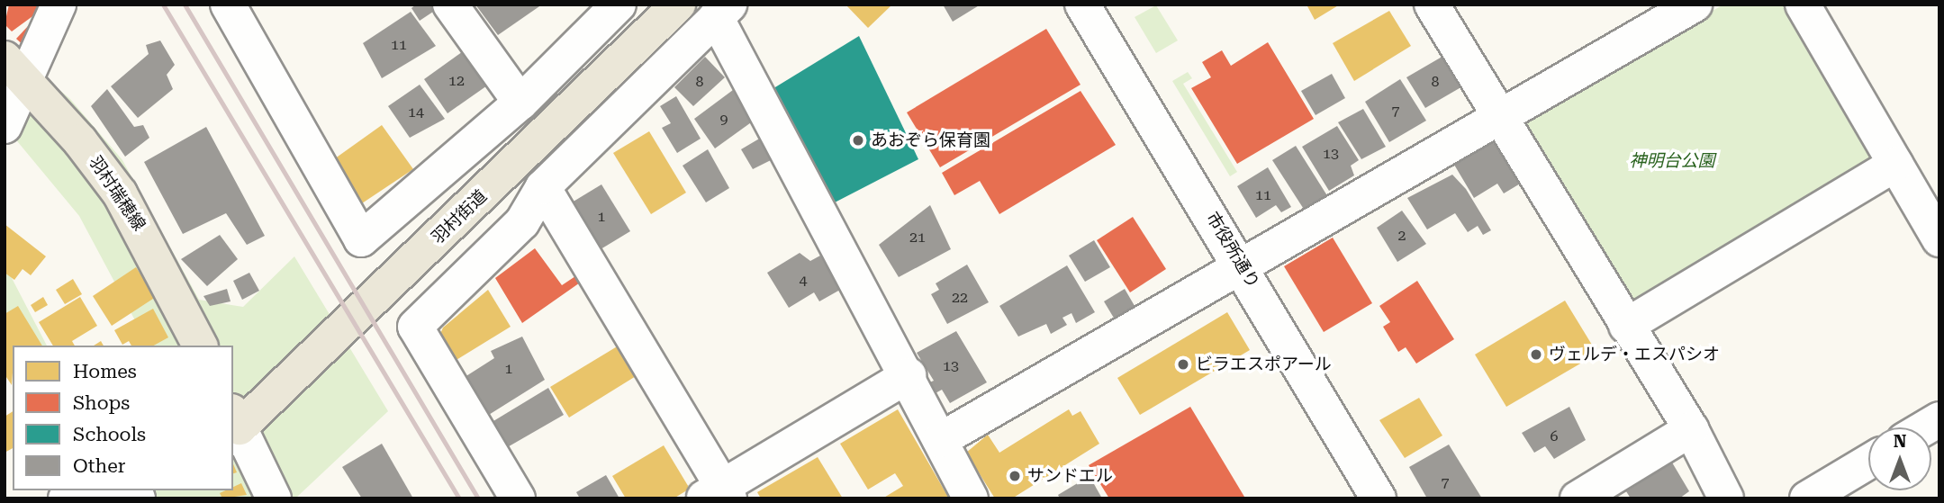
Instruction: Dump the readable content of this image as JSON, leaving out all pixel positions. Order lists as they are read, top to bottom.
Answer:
{
  "streets": {
    "main road": ["羽村瑞穂線", "羽村街道"],
    "street": ["市役所通り"]
  },
  "parks": ["神明台公園"],
  "places": [
    "あおぞら保育園",
    "ヴェルデ・エスパシオ",
    "ビラエスポアール",
    "サンドエル"
  ],
  "house_numbers": [
    "11",
    "12",
    "8",
    "8",
    "7",
    "14",
    "9",
    "13",
    "11",
    "1",
    "2",
    "21",
    "4",
    "22",
    "13",
    "1",
    "6",
    "7"
  ],
  "legend": [
    "Homes",
    "Shops",
    "Schools",
    "Other"
  ],
  "north": "top"
}
